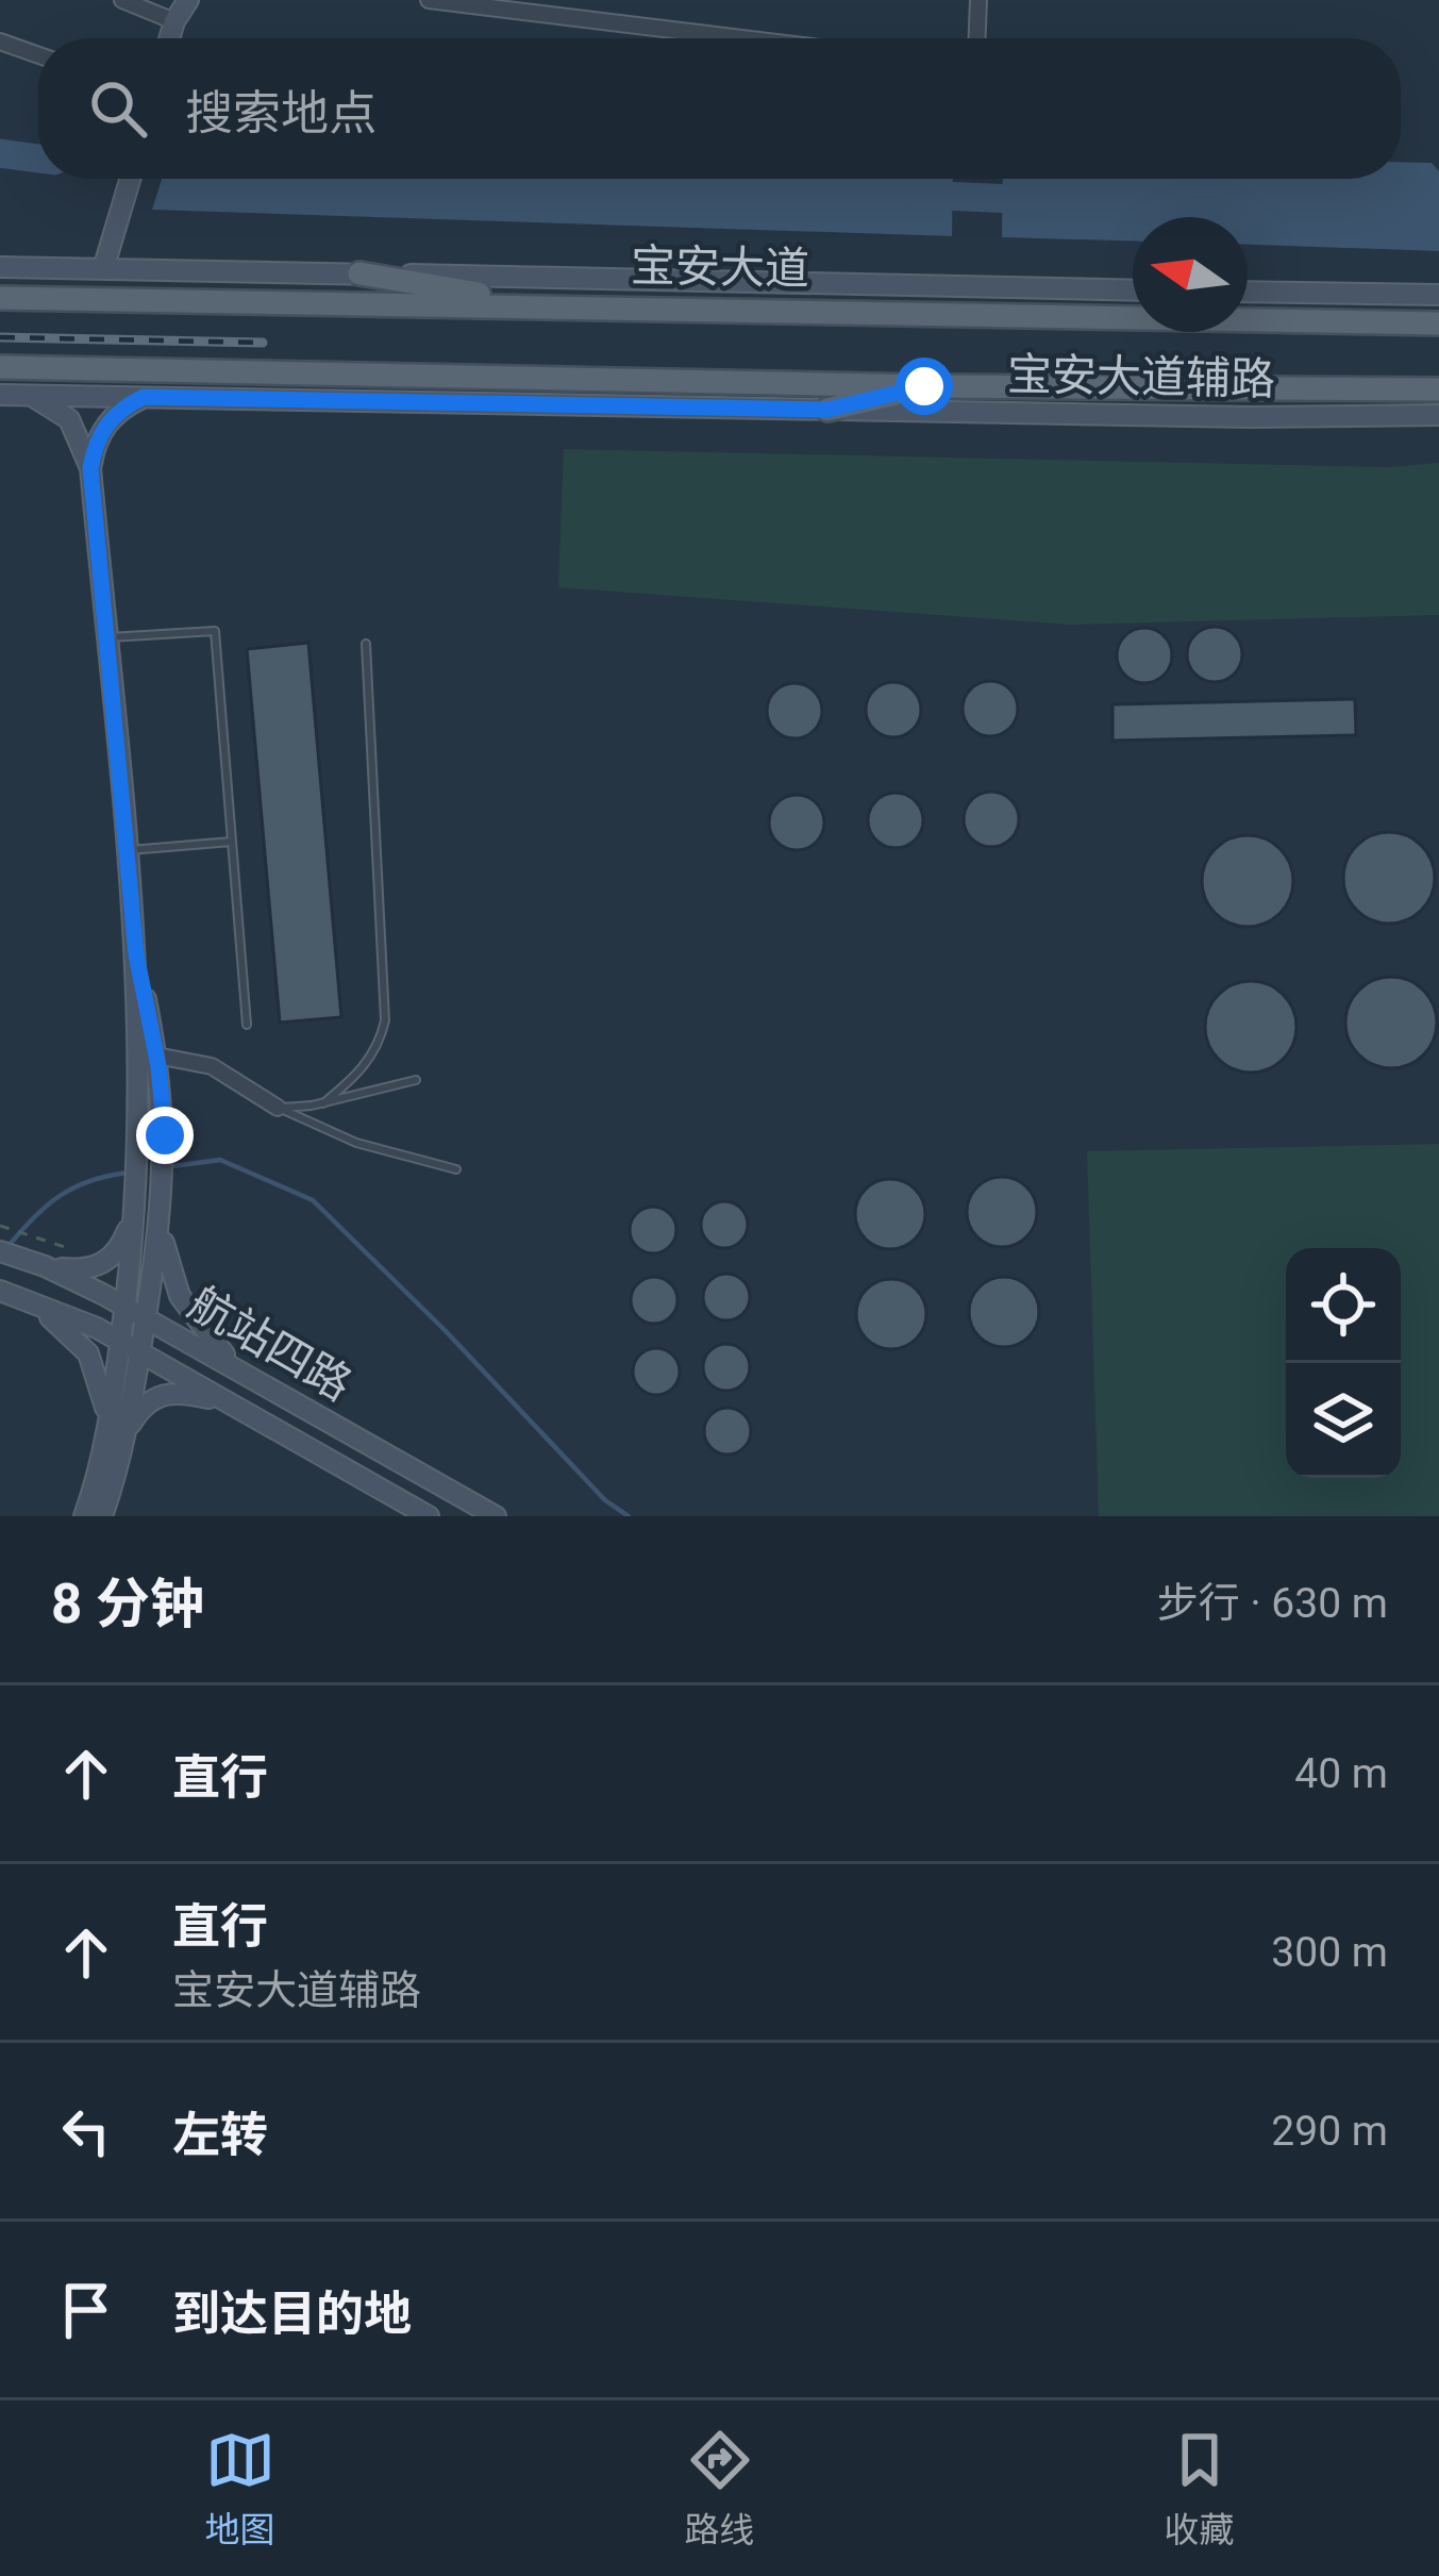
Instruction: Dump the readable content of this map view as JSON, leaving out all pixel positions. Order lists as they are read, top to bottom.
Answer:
{
  "streets": {
    "main road": ["宝安大道"],
    "street": ["宝安大道辅路", "航站四路"]
  },
  "north": "left",
  "page": {
    "search": "搜索地点",
    "heading": ["8 分钟", "步行 · 630 m"],
    "list": [
      ["直行", "40 m"],
      ["直行", "宝安大道辅路", "300 m"],
      ["左转", "290 m"],
      "到达目的地"
    ],
    "nav": ["地图", "路线", "收藏"]
  }
}
